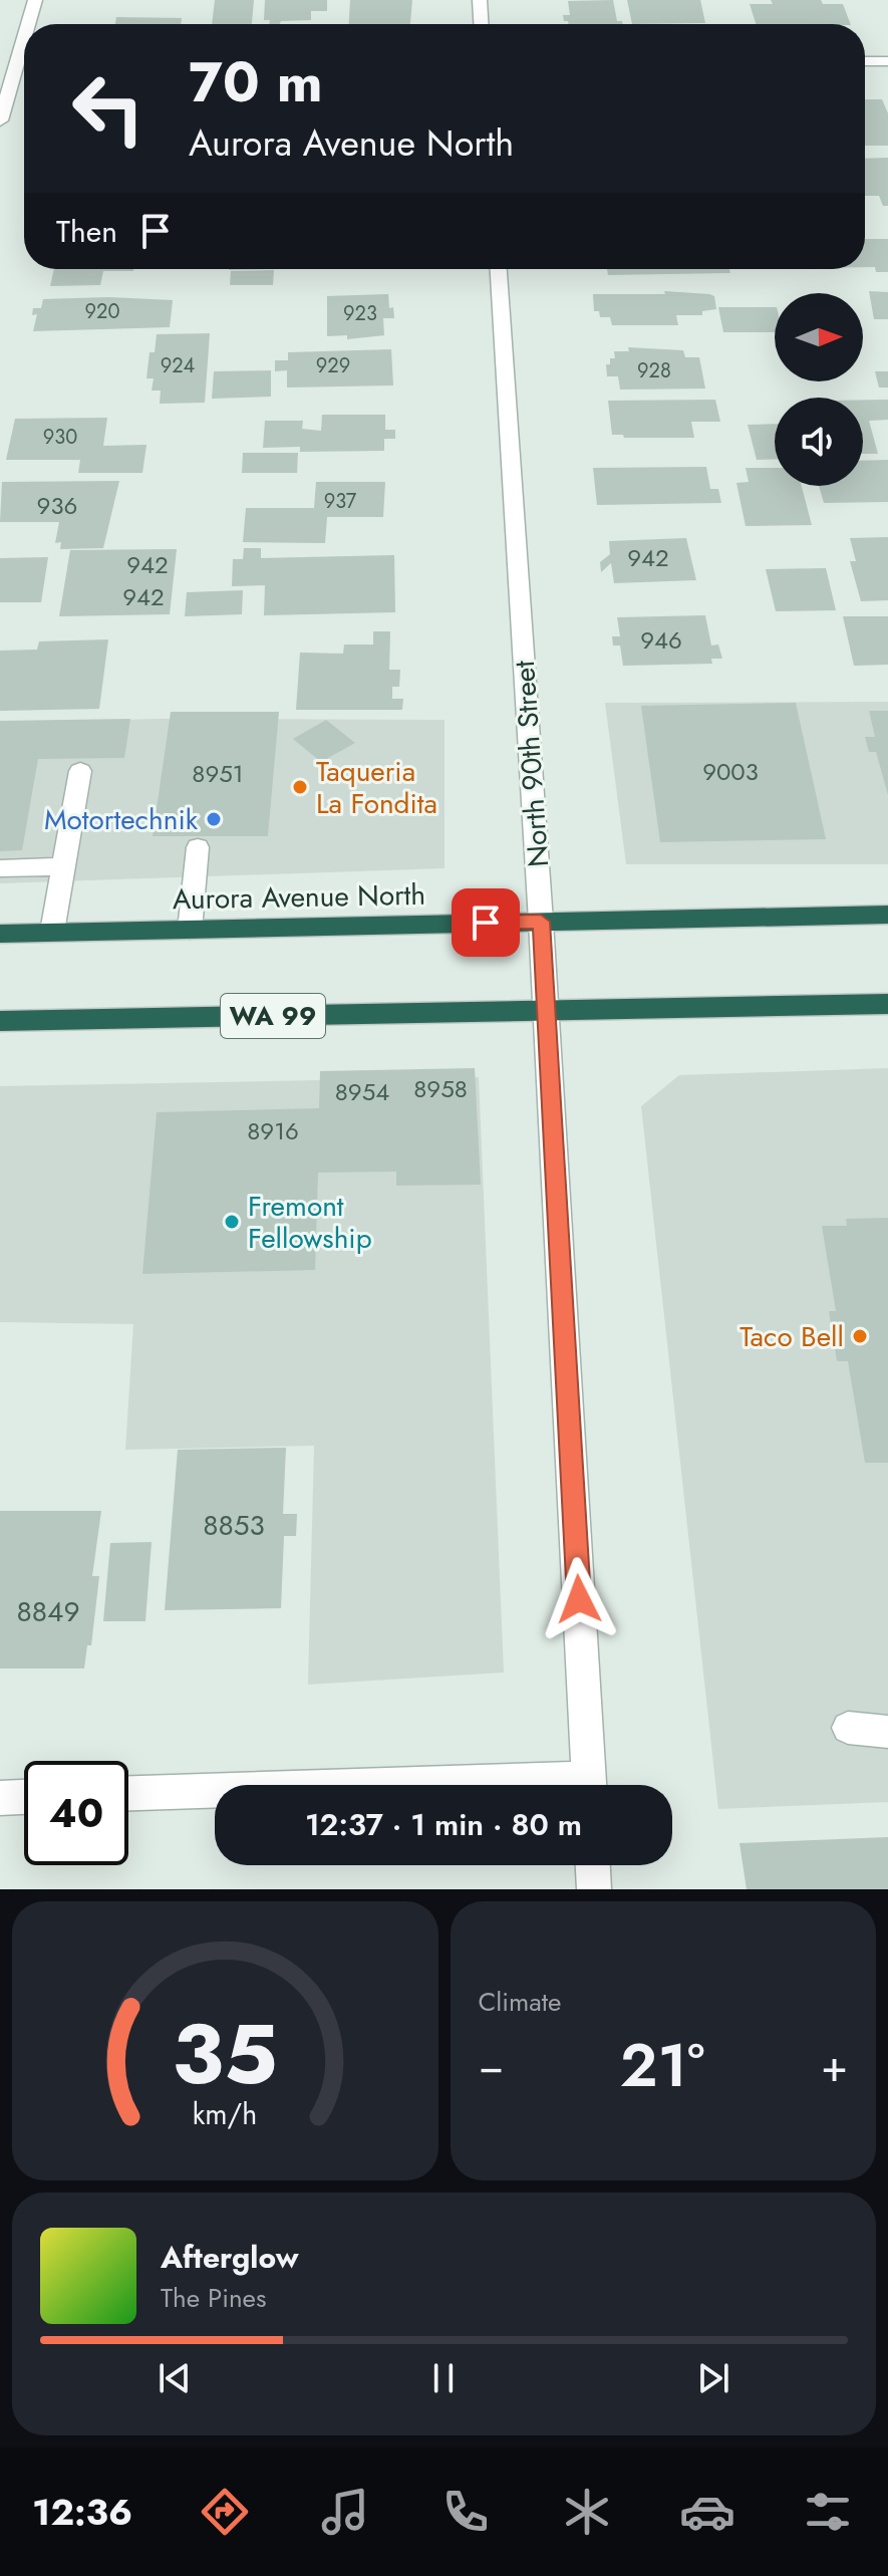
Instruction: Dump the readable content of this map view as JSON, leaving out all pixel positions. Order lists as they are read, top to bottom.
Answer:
{
  "streets": {
    "highway": ["Aurora Avenue North", "WA 99"],
    "street": ["North 90th Street"]
  },
  "crossings": [
    ["North 90th Street", "Aurora Avenue North"],
    ["North 90th Street", "WA 99"]
  ],
  "places": [
    "Taqueria La Fondita",
    "Motortechnik",
    "Fremont Fellowship",
    "Taco Bell"
  ],
  "house_numbers": [
    "920",
    "923",
    "924",
    "929",
    "928",
    "930",
    "937",
    "936",
    "942",
    "942",
    "942",
    "946",
    "9003",
    "8951",
    "8958",
    "8954",
    "8916",
    "8853",
    "8849"
  ],
  "north": "right",
  "page": {
    "turn": ["70 m", "Aurora Avenue North"],
    "then": "Then",
    "limit": "40",
    "trip": "12:37 · 1 min · 80 m",
    "tile": "Climate",
    "heat": ["−", "21°", "+"],
    "song": ["Afterglow", "The Pines"],
    "tabs": "12:36",
    "gauge": ["35", "km/h"]
  }
}
